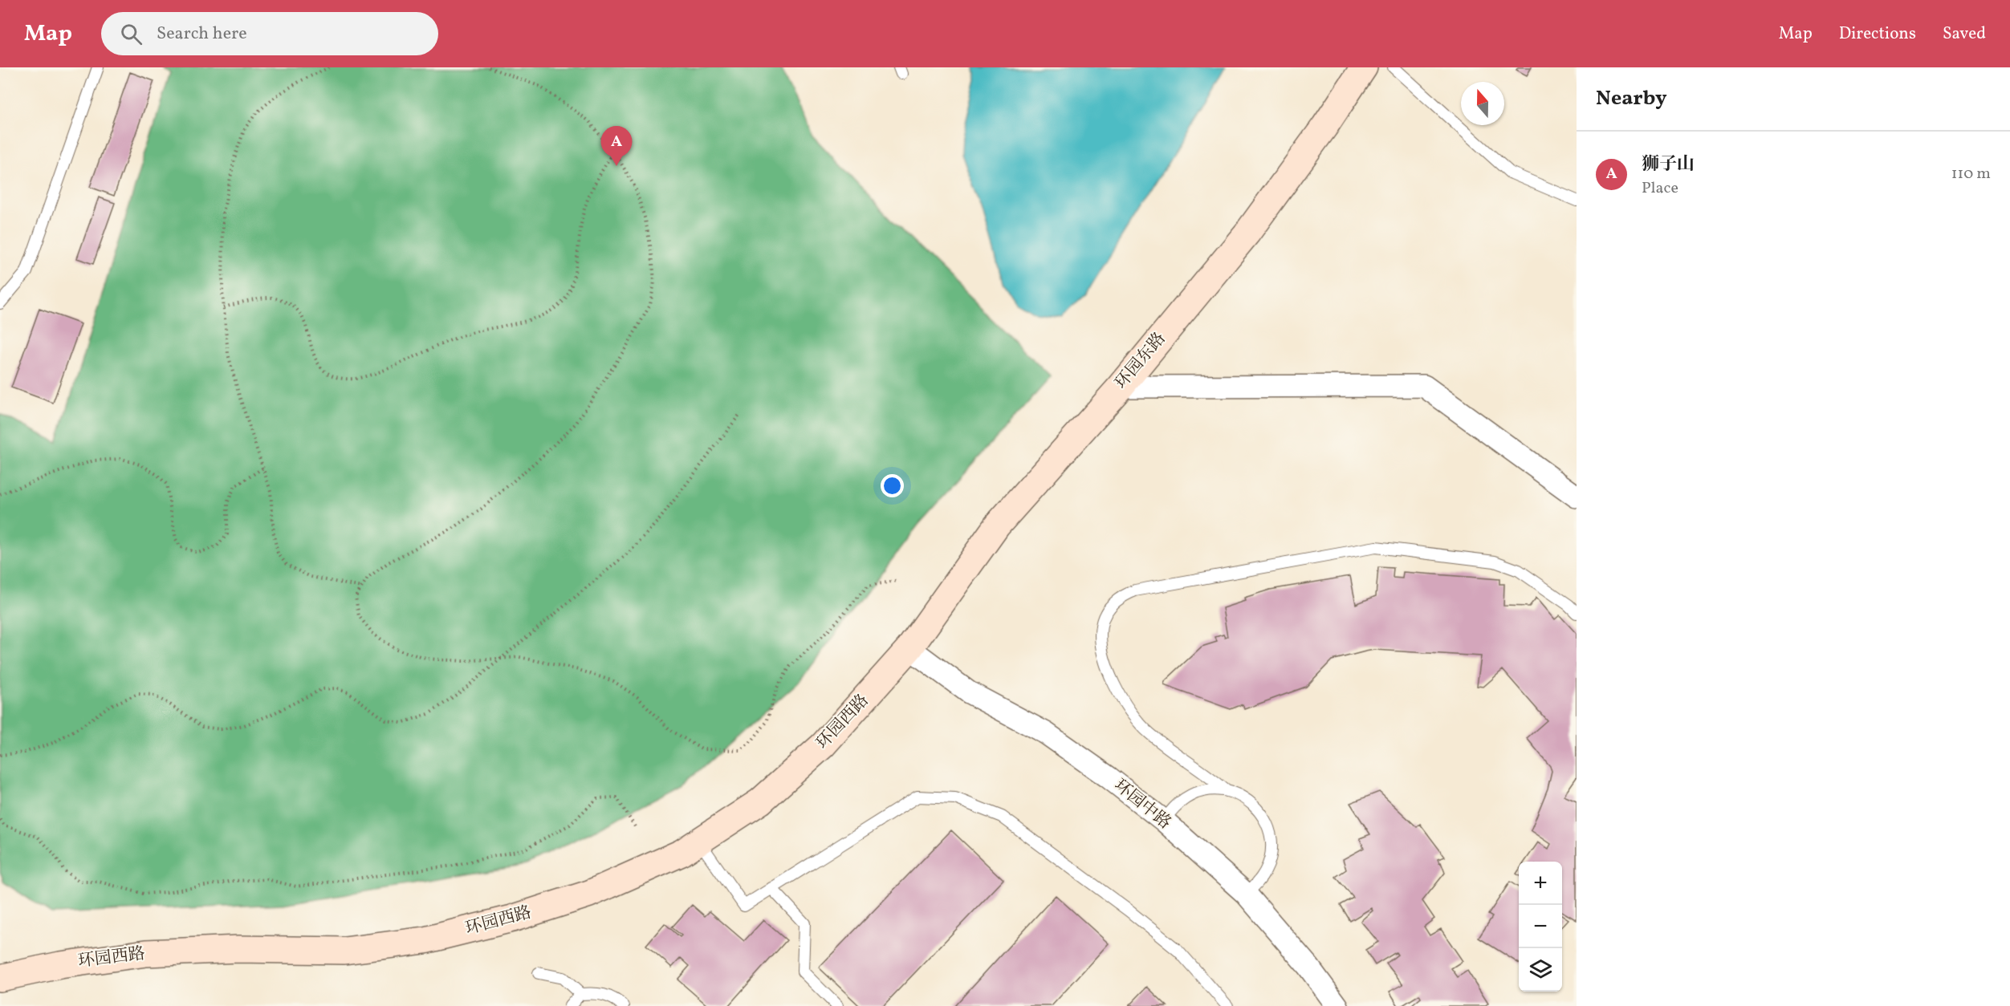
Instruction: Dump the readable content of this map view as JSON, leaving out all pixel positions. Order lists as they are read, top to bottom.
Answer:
{
  "streets": {
    "street": ["环园东路", "环园西路", "环园中路"]
  },
  "crossings": [
    ["环园东路", "环园西路"],
    ["环园东路", "环园中路"],
    ["环园西路", "环园中路"]
  ],
  "north": "top",
  "page": {
    "header": "Map",
    "search": "Search here",
    "nav": ["Map", "Directions", "Saved"],
    "heading": "Nearby",
    "pins": "A",
    "list": [
      {
        "mark": "A",
        "name": "狮子山",
        "note": "Place",
        "value": "110 m"
      }
    ],
    "map_buttons": ["+", "−"]
  }
}
